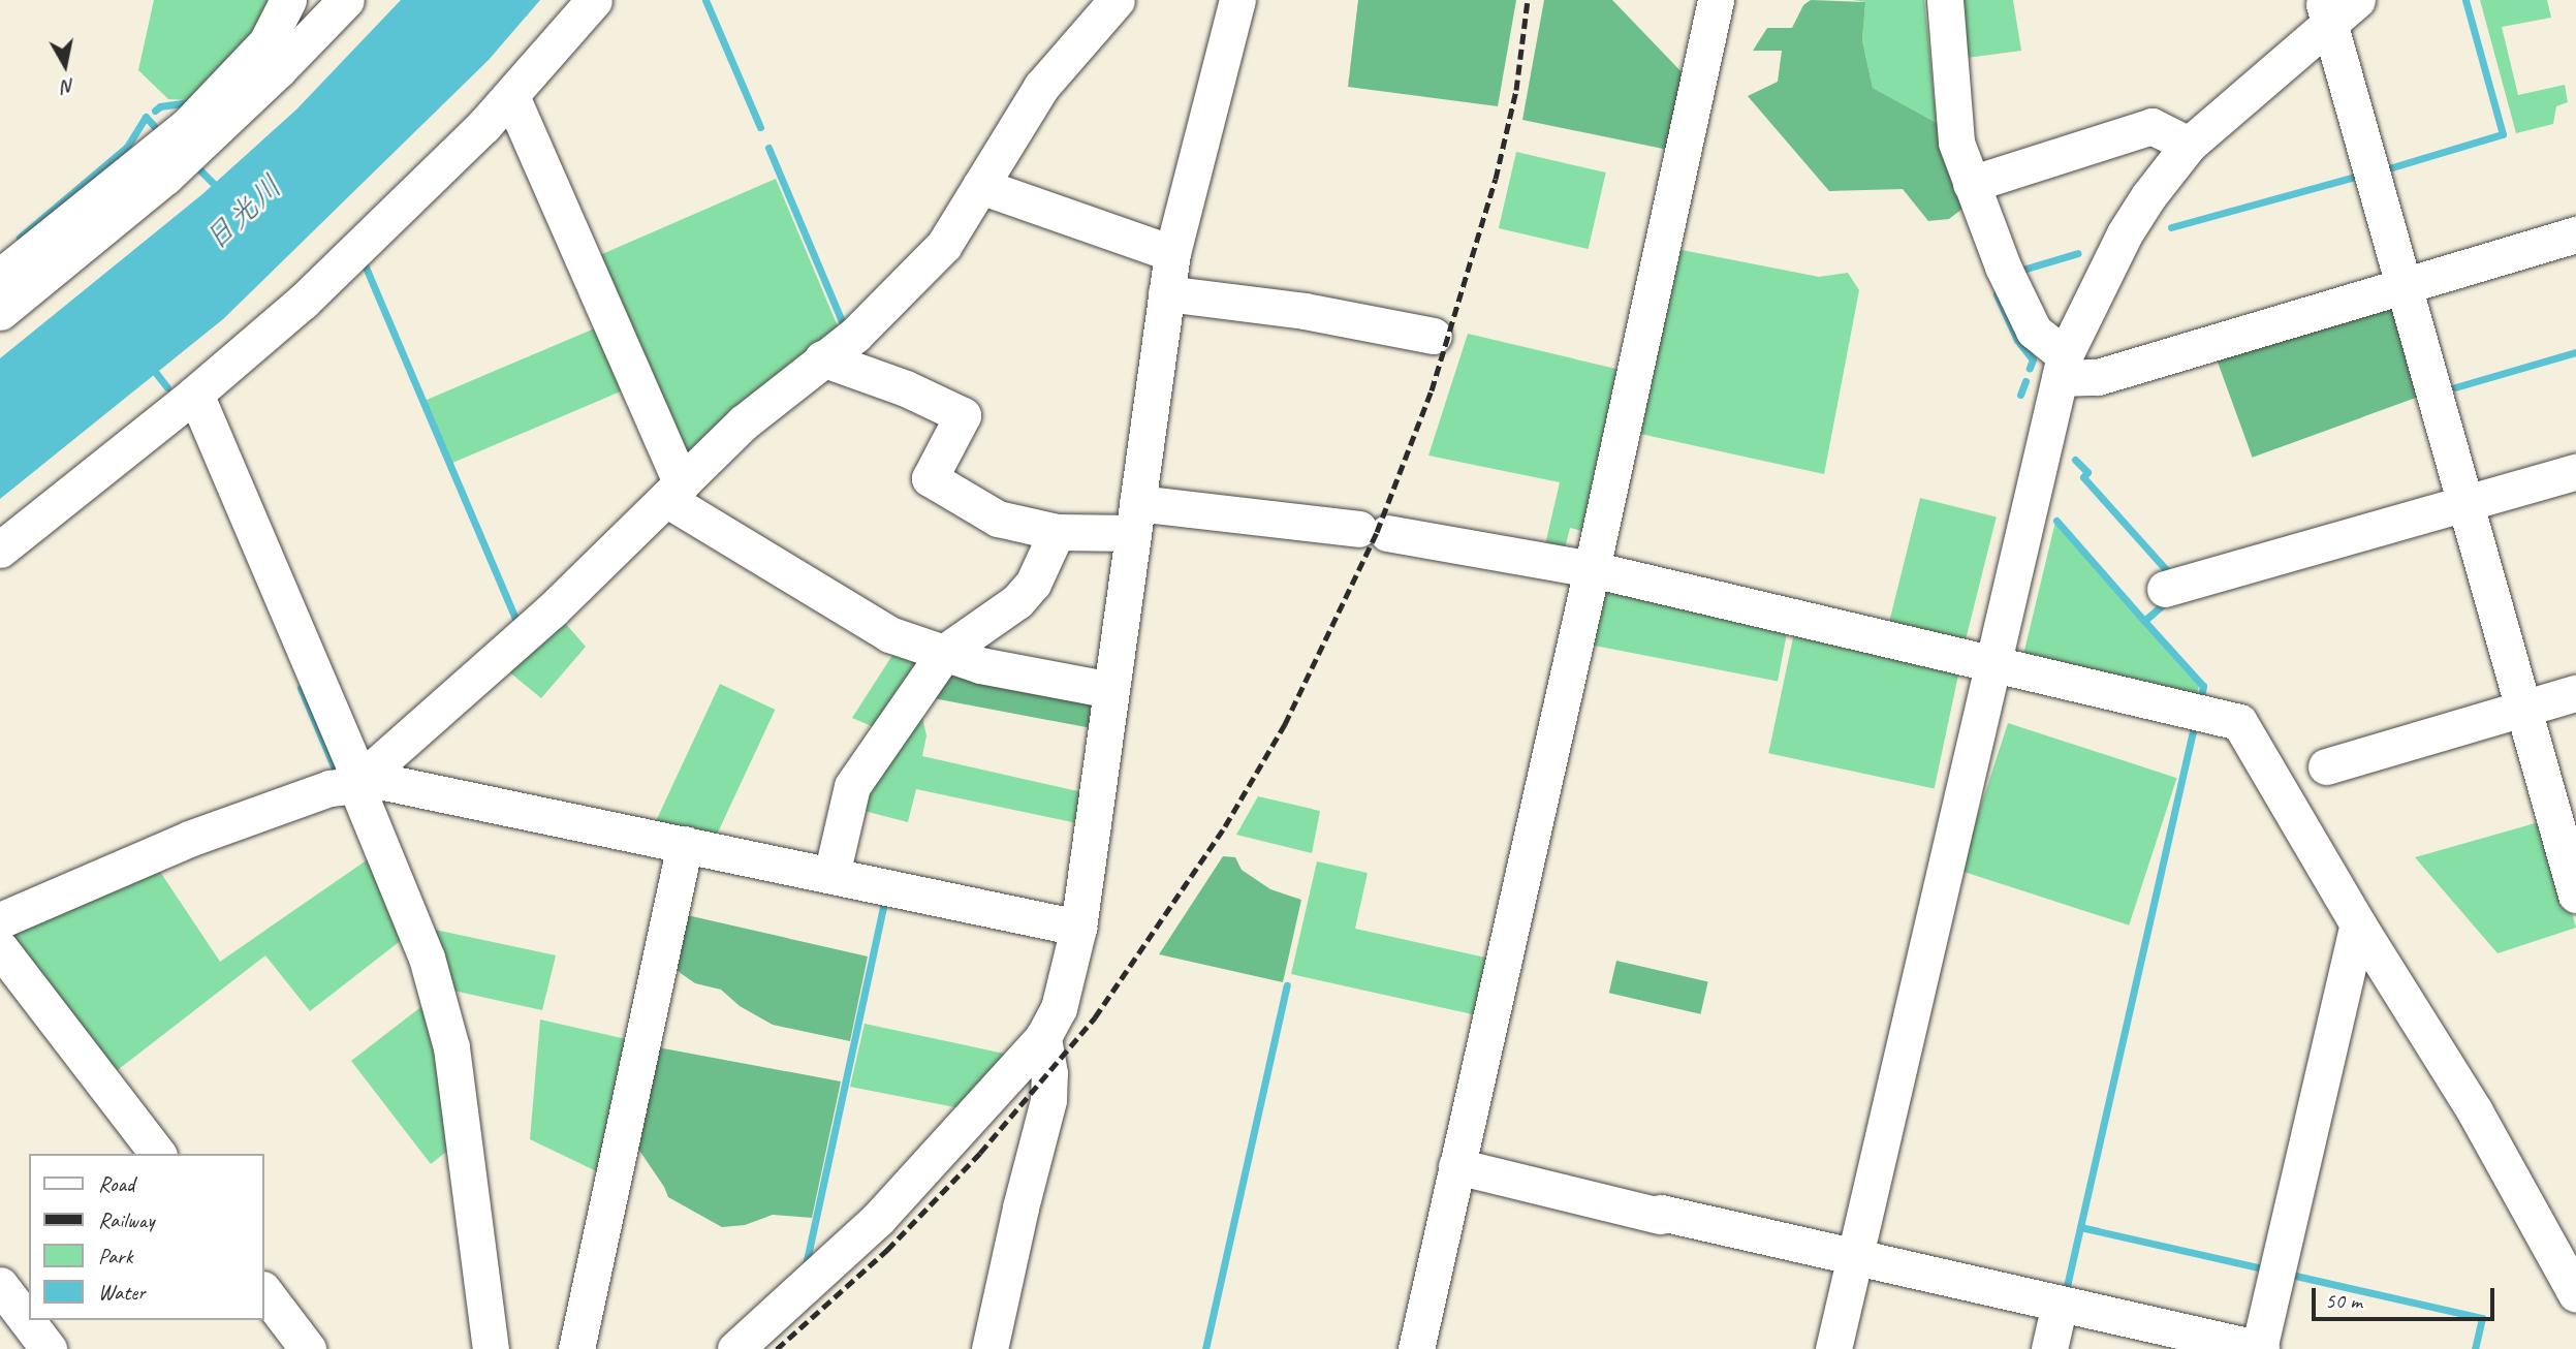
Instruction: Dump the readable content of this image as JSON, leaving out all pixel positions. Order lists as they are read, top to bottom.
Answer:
{
  "water": ["日光川"],
  "legend": [
    "Road",
    "Railway",
    "Park",
    "Water"
  ],
  "scale_bar": "50 m",
  "north": "bottom"
}
